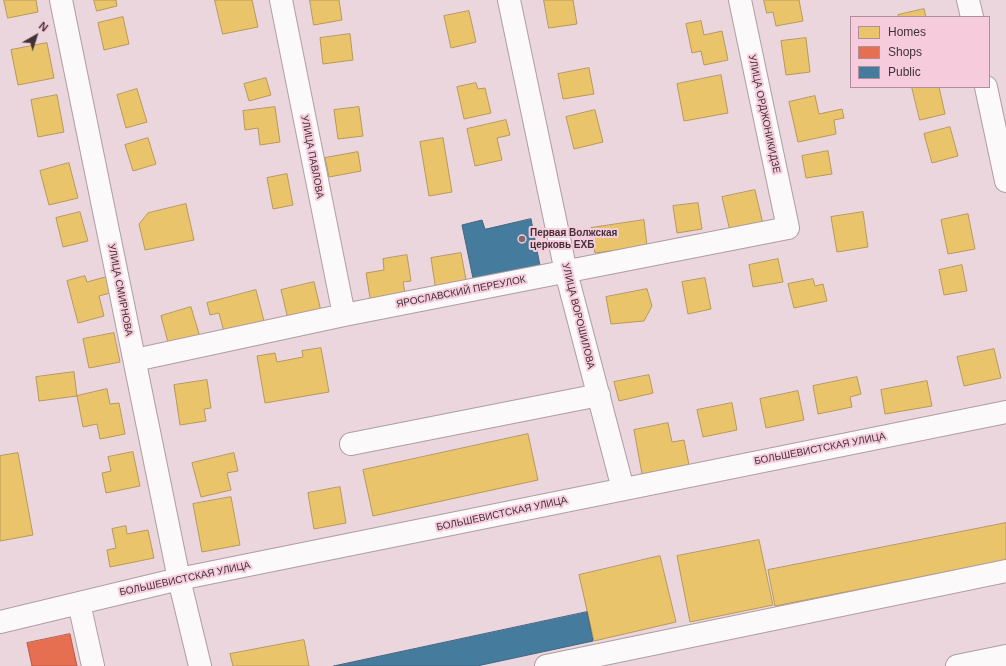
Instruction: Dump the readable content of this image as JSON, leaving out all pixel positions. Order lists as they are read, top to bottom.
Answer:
{
  "streets": {
    "street": [
      "УЛИЦА ОРДЖОНИКИДЗЕ",
      "УЛИЦА ПАВЛОВА",
      "УЛИЦА СМИРНОВА",
      "ЯРОСЛАВСКИЙ ПЕРЕУЛОК",
      "УЛИЦА ВОРОШИЛОВА",
      "БОЛЬШЕВИСТСКАЯ УЛИЦА"
    ]
  },
  "crossings": [
    ["УЛИЦА ОРДЖОНИКИДЗЕ", "ЯРОСЛАВСКИЙ ПЕРЕУЛОК"],
    ["УЛИЦА ПАВЛОВА", "ЯРОСЛАВСКИЙ ПЕРЕУЛОК"],
    ["УЛИЦА СМИРНОВА", "ЯРОСЛАВСКИЙ ПЕРЕУЛОК"],
    ["УЛИЦА СМИРНОВА", "БОЛЬШЕВИСТСКАЯ УЛИЦА"],
    ["ЯРОСЛАВСКИЙ ПЕРЕУЛОК", "УЛИЦА ВОРОШИЛОВА"],
    ["УЛИЦА ВОРОШИЛОВА", "БОЛЬШЕВИСТСКАЯ УЛИЦА"]
  ],
  "places": ["Первая Волжская церковь ЕХБ"],
  "legend": ["Homes", "Shops", "Public"],
  "north": "top right"
}
